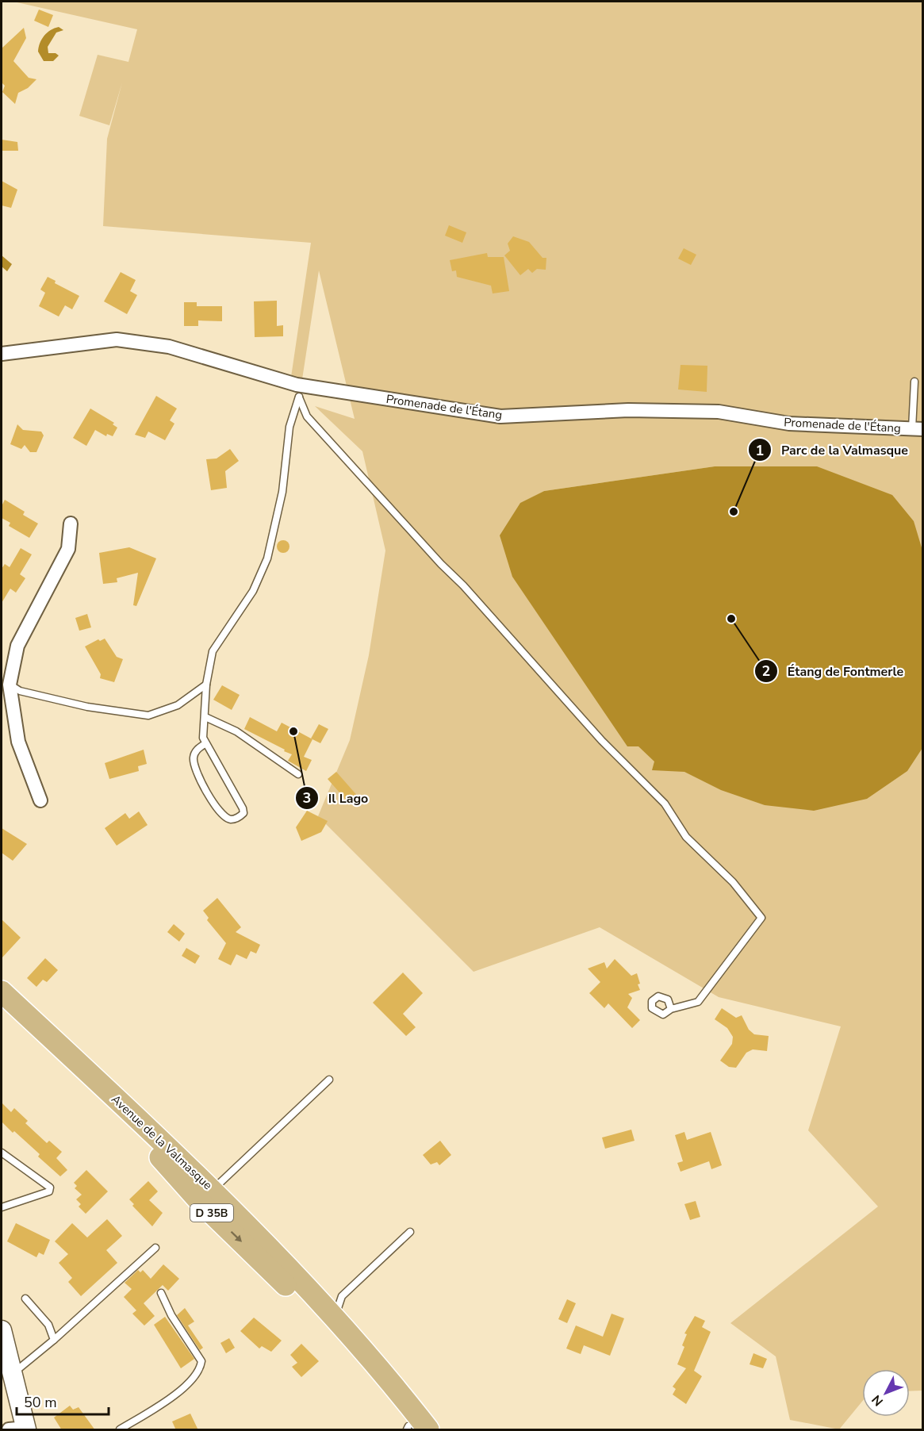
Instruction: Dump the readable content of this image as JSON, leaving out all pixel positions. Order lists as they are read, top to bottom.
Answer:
{
  "streets": {
    "main road": ["Avenue de la Valmasque", "D 35B"],
    "street": ["Promenade de l'Étang"]
  },
  "places": ["Parc de la Valmasque", "Étang de Fontmerle", "Il Lago"],
  "scale_bar": "50 m",
  "north": "bottom left"
}
